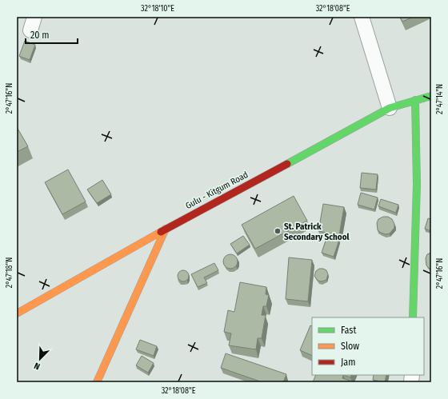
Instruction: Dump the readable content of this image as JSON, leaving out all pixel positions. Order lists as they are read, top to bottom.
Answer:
{
  "streets": {
    "main road": ["Gulu - Kitgum Road"]
  },
  "places": ["St. Patrick Secondary School"],
  "legend": ["Fast", "Slow", "Jam"],
  "scale_bar": "20 m",
  "north": "bottom left",
  "coordinates": [
    "32°18'10\"E",
    "32°18'08\"E",
    "2°47'16\"N",
    "2°47'14\"N",
    "2°47'18\"N"
  ]
}
